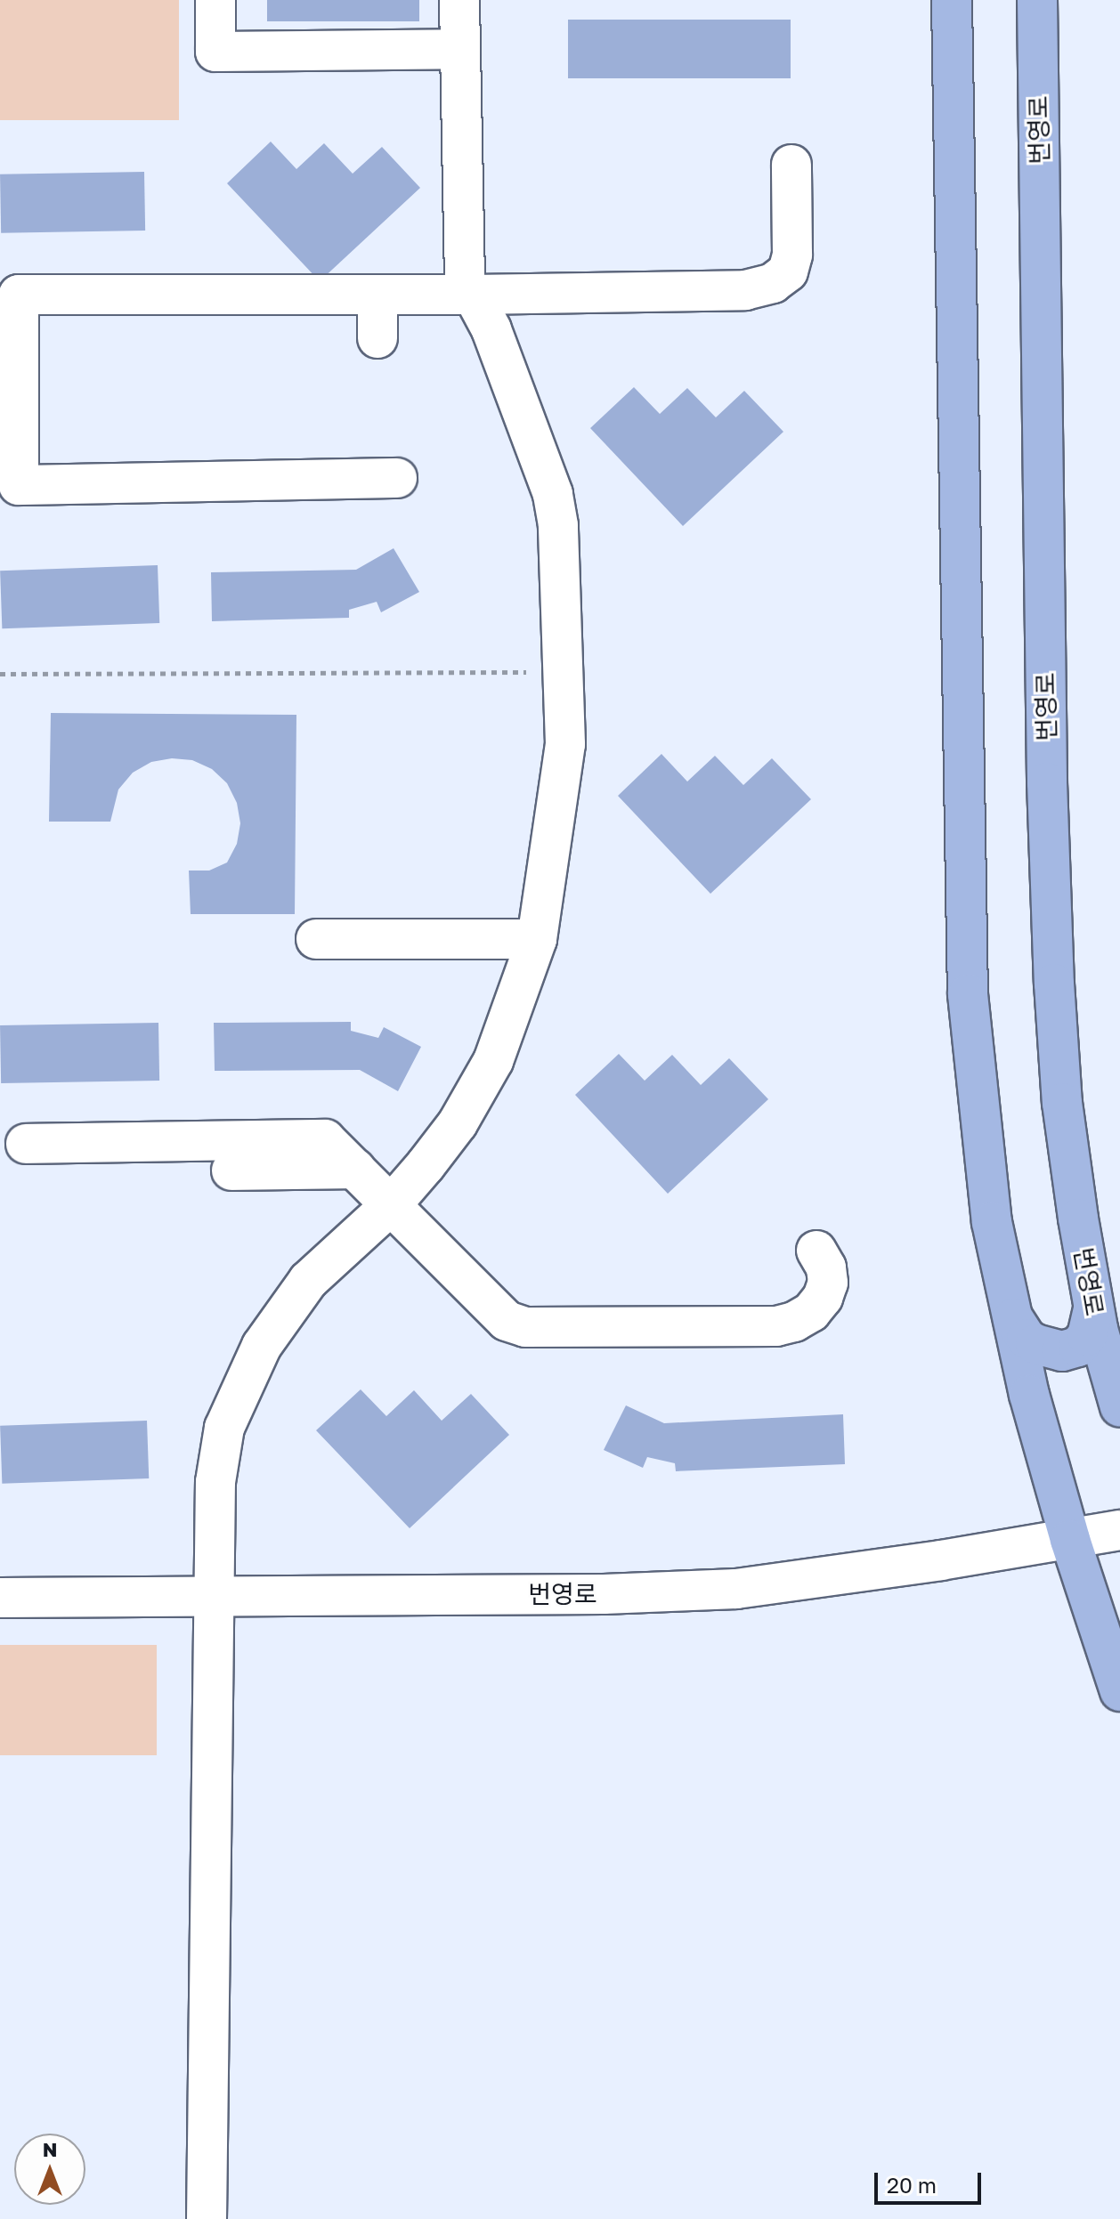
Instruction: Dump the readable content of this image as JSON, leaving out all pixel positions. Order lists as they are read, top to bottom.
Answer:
{
  "streets": {
    "main road": ["번영로"]
  },
  "scale_bar": "20 m",
  "north": "top"
}
